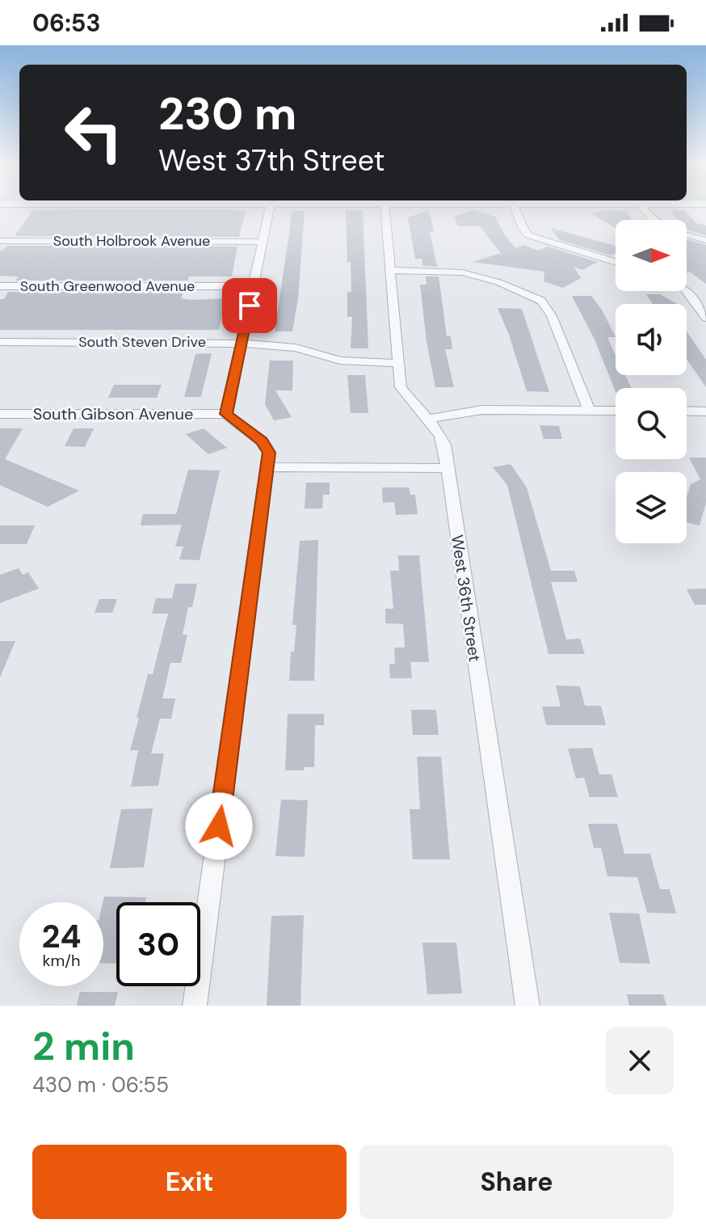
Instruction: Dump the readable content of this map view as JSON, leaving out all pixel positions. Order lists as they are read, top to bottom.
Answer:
{
  "streets": {
    "street": [
      "South Holbrook Avenue",
      "South Greenwood Avenue",
      "South Steven Drive",
      "South Gibson Avenue",
      "West 36th Street"
    ]
  },
  "crossings": [
    ["South Steven Drive", "West 36th Street"]
  ],
  "north": "right",
  "page": {
    "status": "06:53",
    "turn": ["230 m", "West 37th Street"],
    "speed": "24 km/h",
    "limit": "30",
    "heading": ["2 min", "430 m · 06:55"],
    "buttons": ["Exit", "Share"]
  }
}
